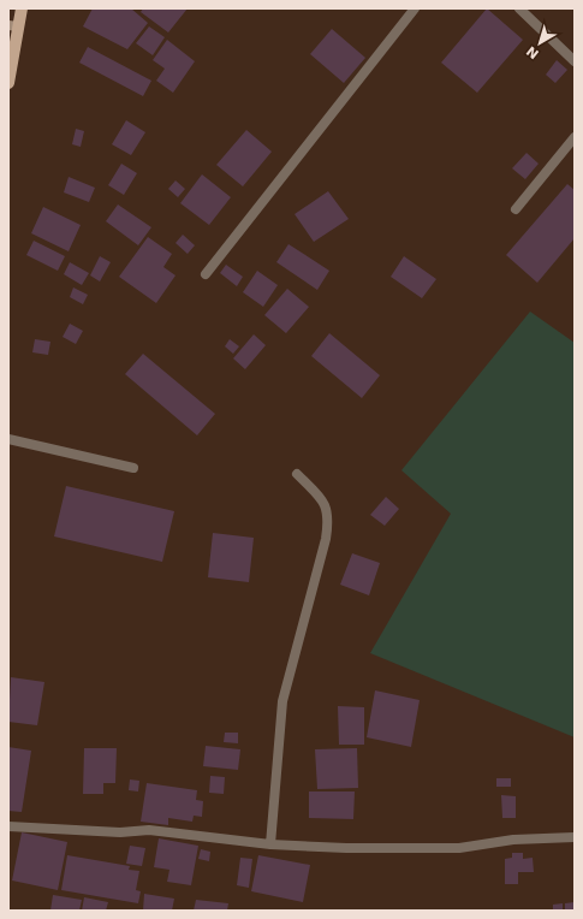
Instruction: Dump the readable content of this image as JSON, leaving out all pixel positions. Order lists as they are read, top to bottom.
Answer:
{
  "north": "bottom left"
}
